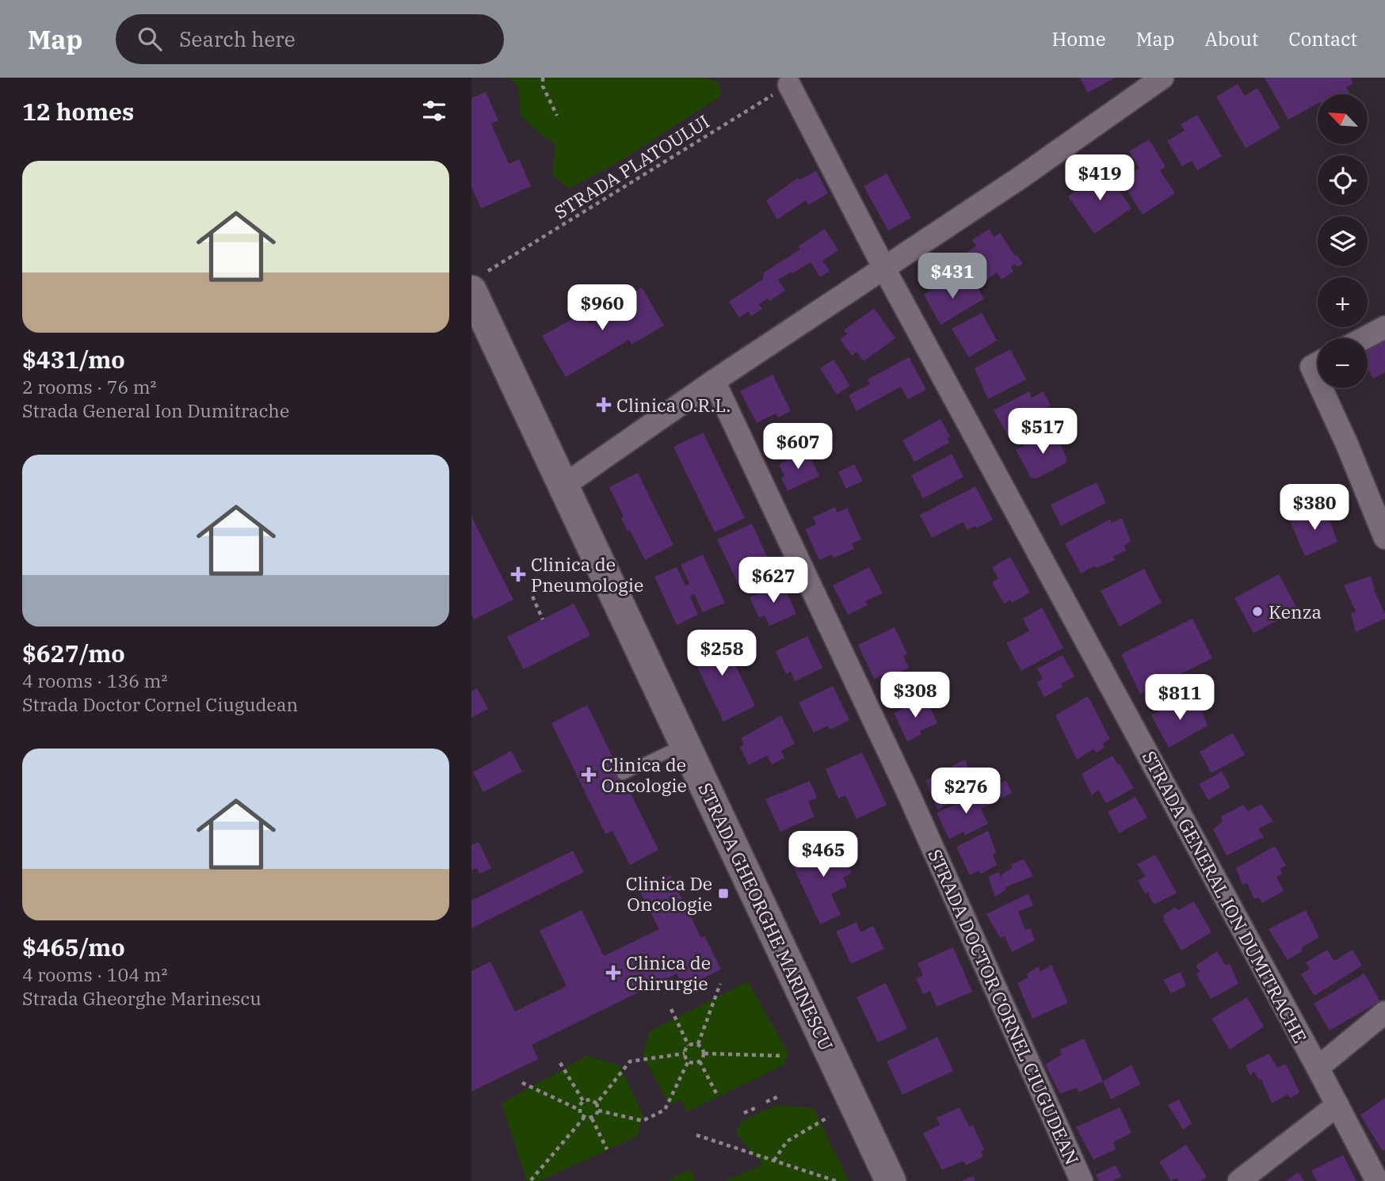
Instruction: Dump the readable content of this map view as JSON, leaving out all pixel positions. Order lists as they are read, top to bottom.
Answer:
{
  "streets": {
    "main road": ["STRADA GHEORGHE MARINESCU"],
    "street": ["STRADA GENERAL ION DUMITRACHE", "STRADA DOCTOR CORNEL CIUGUDEAN"],
    "path": ["STRADA PLATOULUI"]
  },
  "crossings": [
    ["STRADA PLATOULUI", "STRADA GENERAL ION DUMITRACHE"],
    ["STRADA PLATOULUI", "STRADA GHEORGHE MARINESCU"]
  ],
  "places": {
    "health": [
      "Clinica O.R.L.",
      "Clinica de Pneumologie",
      "Clinica de Oncologie",
      "Clinica de Chirurgie"
    ],
    "other": ["Kenza"],
    "transit": ["Clinica De Oncologie"]
  },
  "north": "top left",
  "page": {
    "header": "Map",
    "search": "Search here",
    "nav": [
      "Home",
      "Map",
      "About",
      "Contact"
    ],
    "heading": "12 homes",
    "map_buttons": ["+", "−"],
    "list": [
      {
        "name": "$431/mo",
        "note": "2 rooms · 76 m² · Strada General Ion Dumitrache"
      },
      {
        "name": "$627/mo",
        "note": "4 rooms · 136 m² · Strada Doctor Cornel Ciugudean"
      },
      {
        "name": "$465/mo",
        "note": "4 rooms · 104 m² · Strada Gheorghe Marinescu"
      }
    ],
    "price": [
      "$419",
      "$431",
      "$960",
      "$517",
      "$607",
      "$380",
      "$627",
      "$258",
      "$308",
      "$811",
      "$276",
      "$465"
    ]
  }
}
